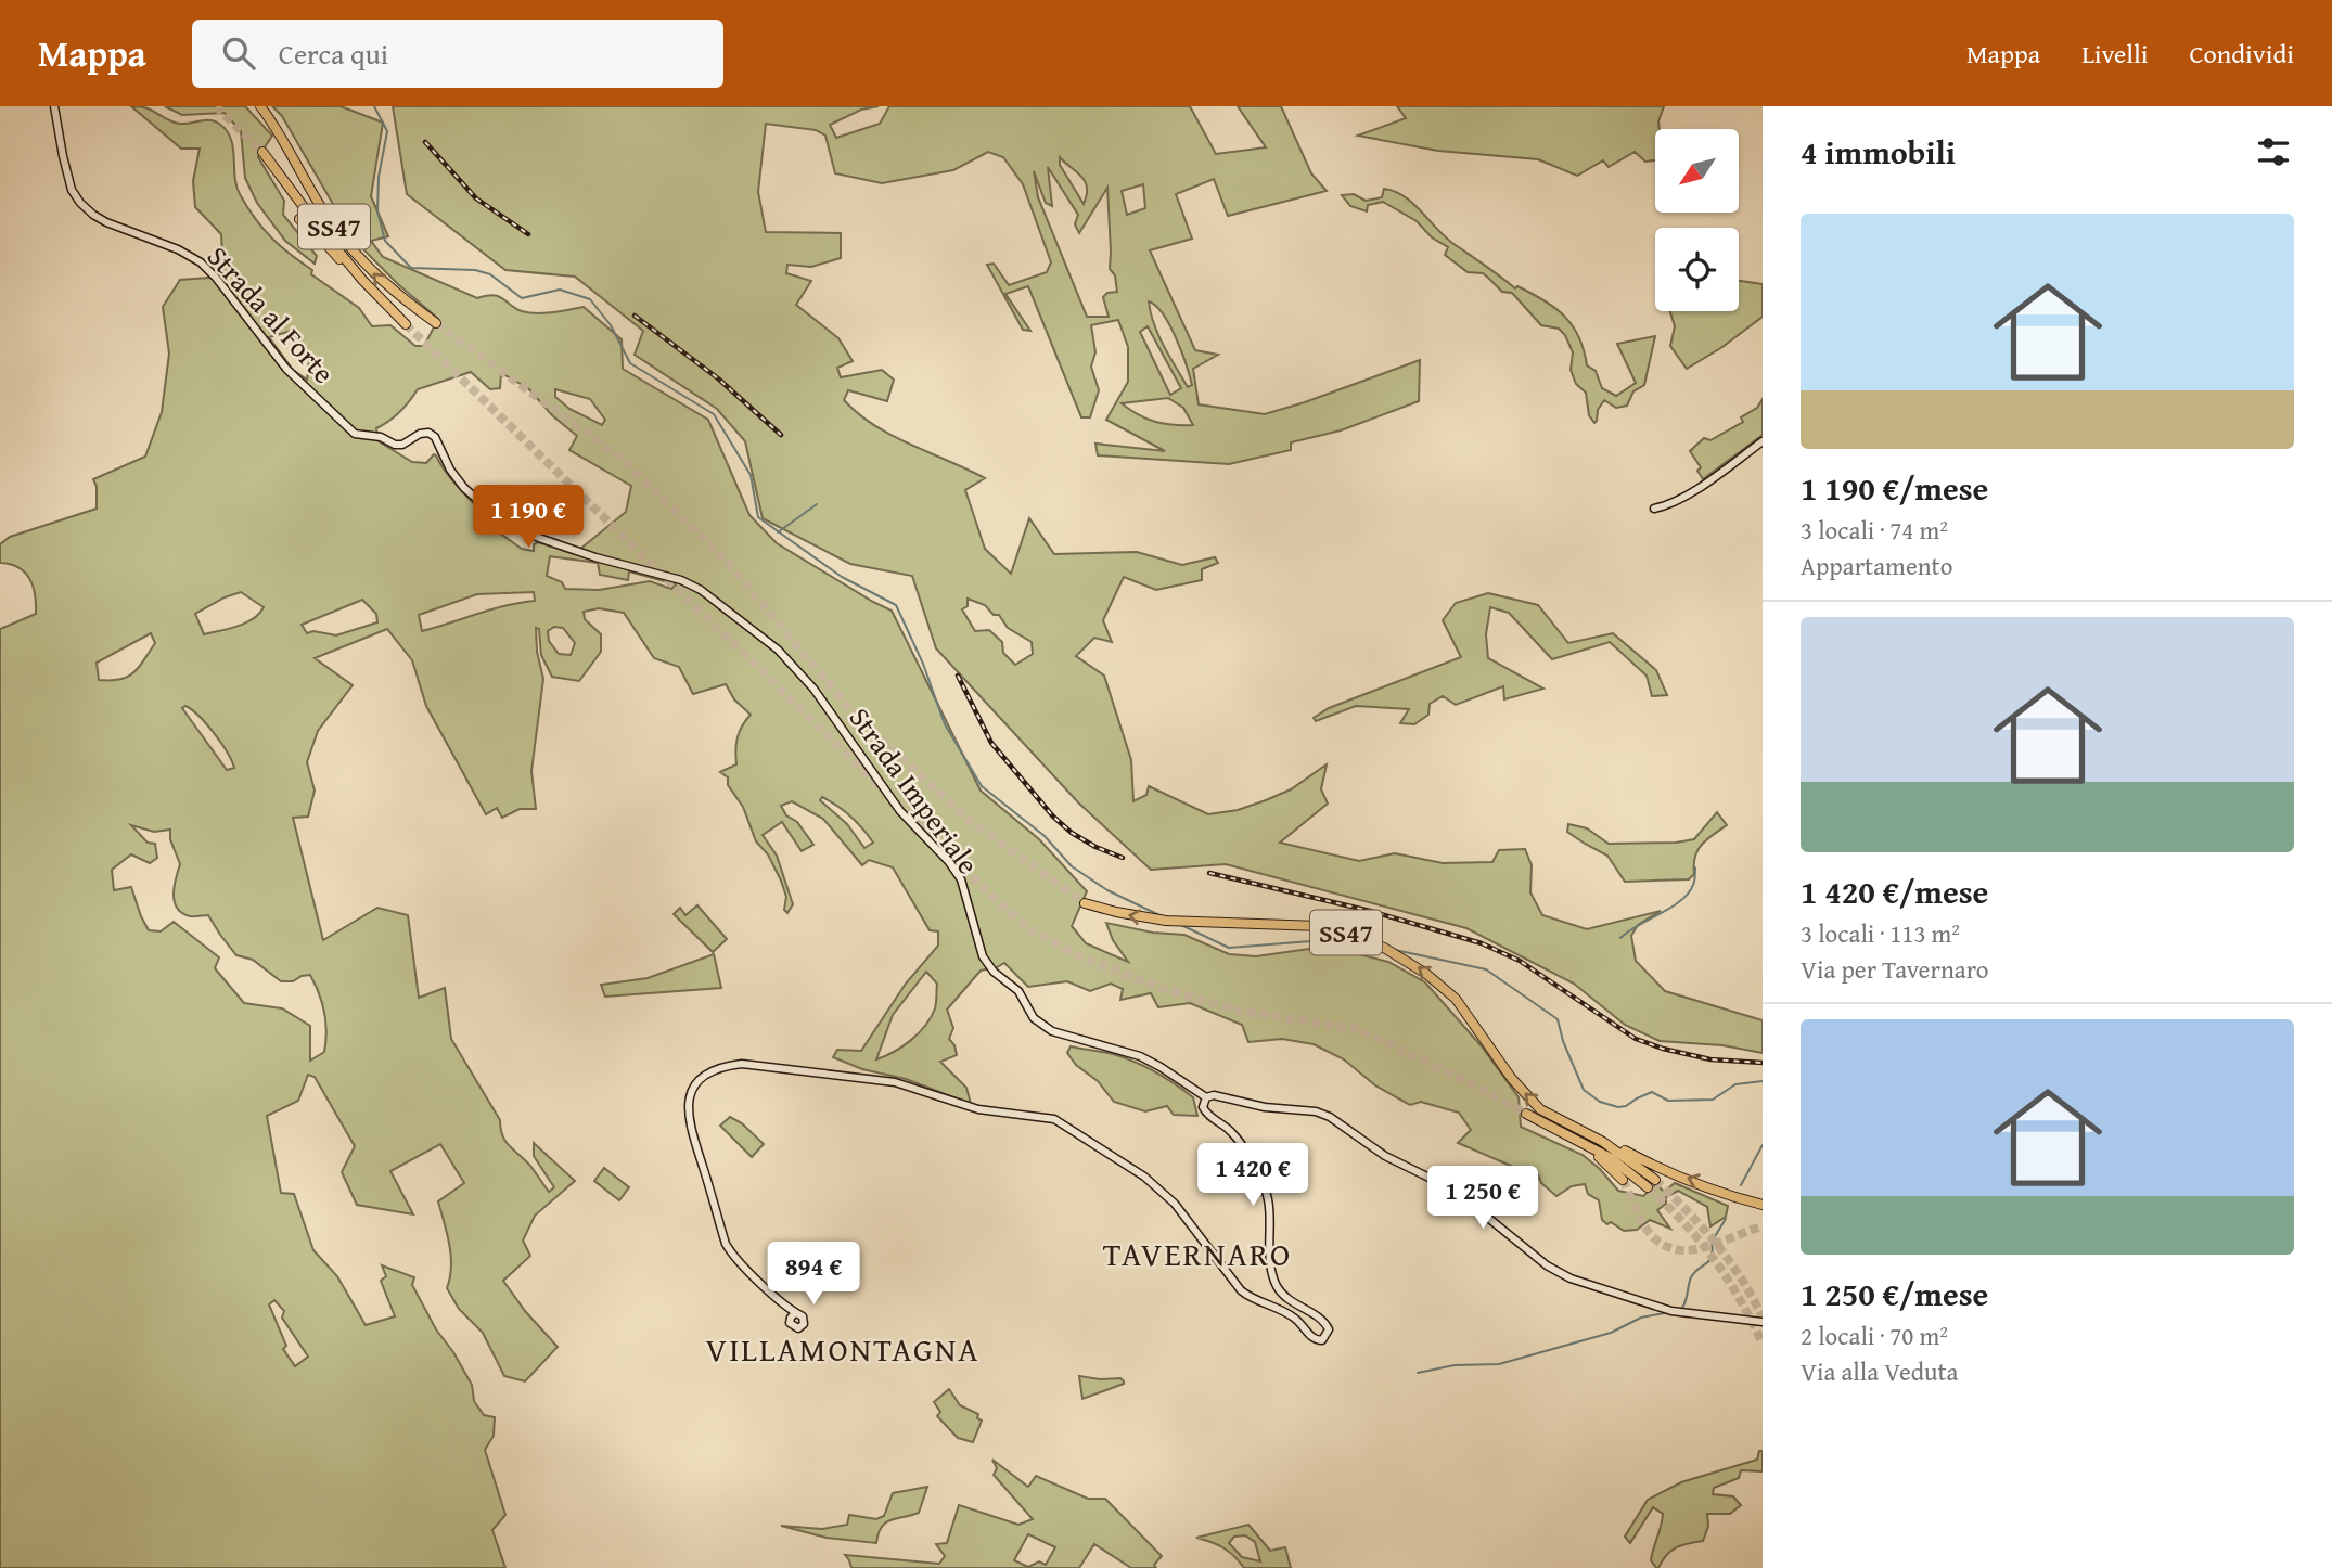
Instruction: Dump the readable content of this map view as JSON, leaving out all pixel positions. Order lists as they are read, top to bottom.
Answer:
{
  "streets": {
    "highway": ["SS47"],
    "street": ["Strada al Forte", "Strada Imperiale"]
  },
  "crossings": [
    ["Strada al Forte", "Strada Imperiale"]
  ],
  "districts": ["TAVERNARO", "VILLAMONTAGNA"],
  "north": "bottom left",
  "page": {
    "header": "Mappa",
    "search": "Cerca qui",
    "nav": ["Mappa", "Livelli", "Condividi"],
    "heading": "4 immobili",
    "list": [
      {
        "name": "1 190 €/mese",
        "note": "3 locali · 74 m² · Appartamento"
      },
      {
        "name": "1 420 €/mese",
        "note": "3 locali · 113 m² · Via per Tavernaro"
      },
      {
        "name": "1 250 €/mese",
        "note": "2 locali · 70 m² · Via alla Veduta"
      }
    ],
    "price": [
      "1 190 €",
      "1 420 €",
      "1 250 €",
      "894 €"
    ]
  }
}
